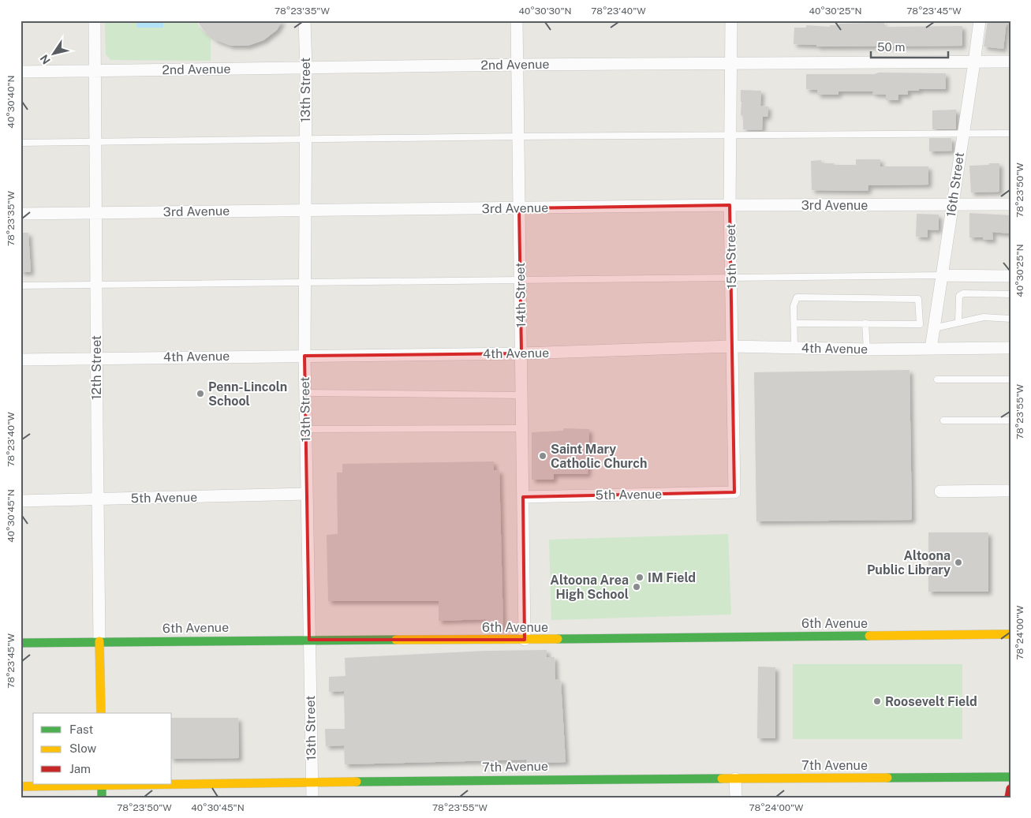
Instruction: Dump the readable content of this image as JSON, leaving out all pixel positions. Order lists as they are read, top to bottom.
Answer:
{
  "streets": {
    "main road": ["12th Street", "6th Avenue", "7th Avenue"],
    "street": [
      "2nd Avenue",
      "13th Street",
      "16th Street",
      "3rd Avenue",
      "15th Street",
      "14th Street",
      "4th Avenue",
      "5th Avenue"
    ]
  },
  "crossings": [
    ["2nd Avenue", "13th Street"],
    ["2nd Avenue", "16th Street"],
    ["2nd Avenue", "15th Street"],
    ["2nd Avenue", "14th Street"],
    ["2nd Avenue", "12th Street"],
    ["13th Street", "3rd Avenue"],
    ["13th Street", "4th Avenue"],
    ["13th Street", "5th Avenue"],
    ["13th Street", "6th Avenue"],
    ["13th Street", "7th Avenue"],
    ["16th Street", "3rd Avenue"],
    ["16th Street", "4th Avenue"],
    ["3rd Avenue", "15th Street"],
    ["3rd Avenue", "14th Street"],
    ["3rd Avenue", "12th Street"],
    ["15th Street", "4th Avenue"],
    ["15th Street", "5th Avenue"],
    ["14th Street", "4th Avenue"],
    ["14th Street", "5th Avenue"],
    ["14th Street", "6th Avenue"],
    ["4th Avenue", "12th Street"],
    ["12th Street", "5th Avenue"],
    ["12th Street", "6th Avenue"]
  ],
  "places": [
    "Penn-Lincoln School",
    "Saint Mary Catholic Church",
    "Altoona Public Library",
    "IM Field",
    "Altoona Area High School",
    "Roosevelt Field"
  ],
  "legend": ["Fast", "Slow", "Jam"],
  "scale_bar": "50 m",
  "north": "bottom left",
  "coordinates": [
    "78°23'35\"W",
    "40°30'30\"N",
    "78°23'40\"W",
    "40°30'25\"N",
    "78°23'45\"W",
    "40°30'40\"N",
    "78°23'50\"W",
    "78°23'55\"W",
    "40°30'45\"N",
    "78°24'00\"W"
  ]
}
